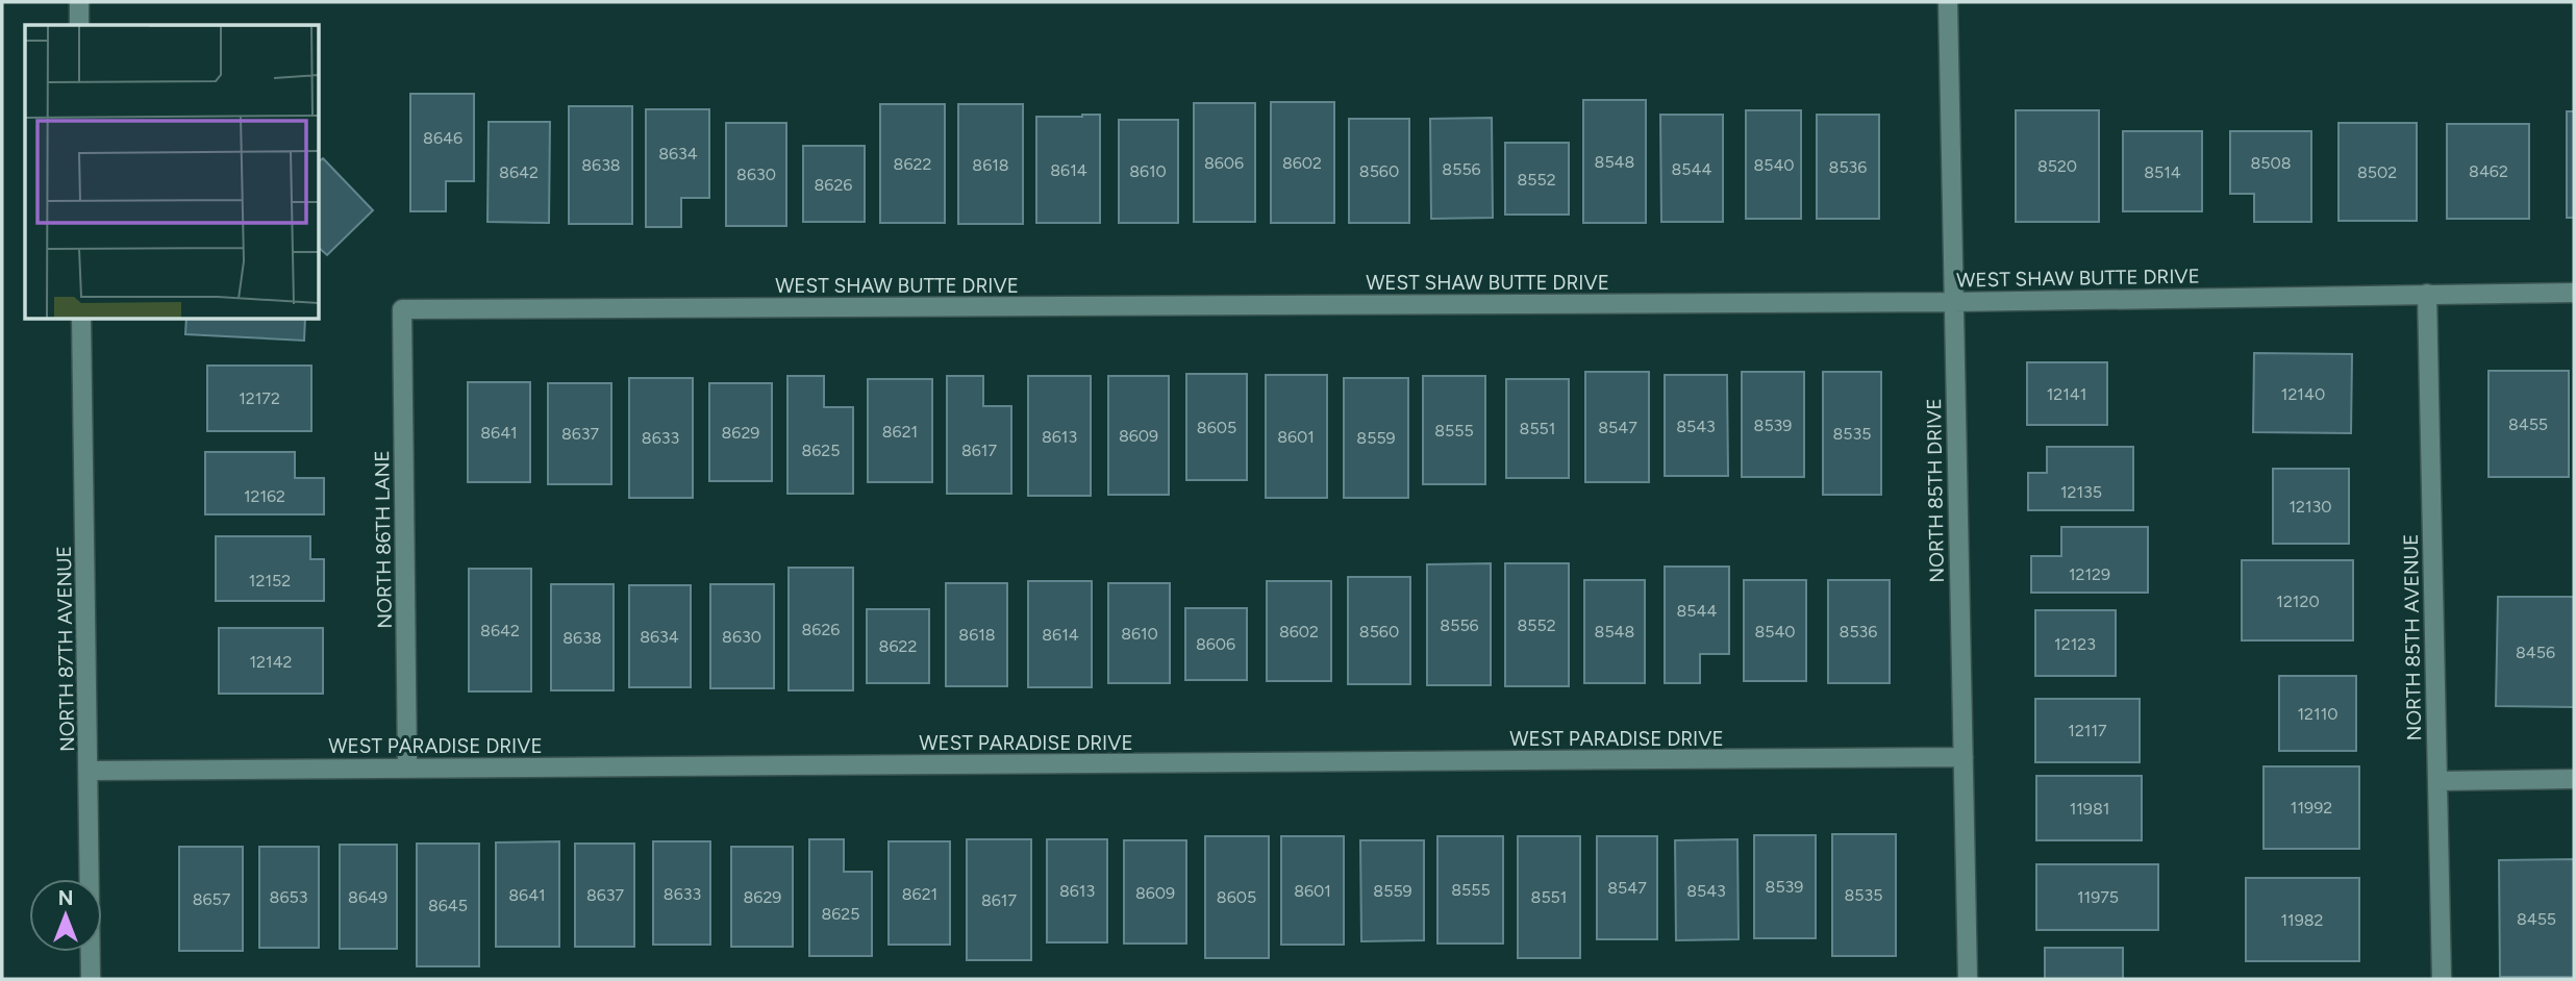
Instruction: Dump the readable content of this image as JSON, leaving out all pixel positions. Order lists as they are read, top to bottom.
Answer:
{
  "streets": {
    "street": [
      "WEST SHAW BUTTE DRIVE",
      "NORTH 85TH DRIVE",
      "NORTH 86TH LANE",
      "NORTH 85TH AVENUE",
      "NORTH 87TH AVENUE",
      "WEST PARADISE DRIVE"
    ]
  },
  "crossings": [
    ["WEST SHAW BUTTE DRIVE", "NORTH 85TH DRIVE"],
    ["WEST SHAW BUTTE DRIVE", "NORTH 86TH LANE"],
    ["WEST SHAW BUTTE DRIVE", "NORTH 85TH AVENUE"],
    ["NORTH 85TH DRIVE", "WEST PARADISE DRIVE"],
    ["NORTH 86TH LANE", "WEST PARADISE DRIVE"],
    ["NORTH 87TH AVENUE", "WEST PARADISE DRIVE"]
  ],
  "house_numbers": [
    "8646",
    "8634",
    "8548",
    "8606",
    "8602",
    "8508",
    "8622",
    "8638",
    "8618",
    "8540",
    "8520",
    "8536",
    "8556",
    "8544",
    "8614",
    "8610",
    "8560",
    "8462",
    "8642",
    "8514",
    "8502",
    "8630",
    "8552",
    "8626",
    "12141",
    "12140",
    "12172",
    "8455",
    "8539",
    "8543",
    "8605",
    "8547",
    "8551",
    "8555",
    "8621",
    "8641",
    "8629",
    "8637",
    "8535",
    "8609",
    "8613",
    "8601",
    "8633",
    "8559",
    "8625",
    "8617",
    "12135",
    "12162",
    "12130",
    "12129",
    "12152",
    "12120",
    "8544",
    "8556",
    "8552",
    "8626",
    "8642",
    "8602",
    "8560",
    "8548",
    "8540",
    "8536",
    "8610",
    "8618",
    "8614",
    "8634",
    "8630",
    "8638",
    "8606",
    "12123",
    "8622",
    "8456",
    "12142",
    "12110",
    "12117",
    "11992",
    "11981",
    "8539",
    "8547",
    "8555",
    "8613",
    "8601",
    "8559",
    "8543",
    "8609",
    "8633",
    "8621",
    "8641",
    "8637",
    "8535",
    "8653",
    "8649",
    "8629",
    "8605",
    "8551",
    "11975",
    "8657",
    "8617",
    "8645",
    "8625",
    "8455",
    "11982"
  ],
  "north": "top"
}
